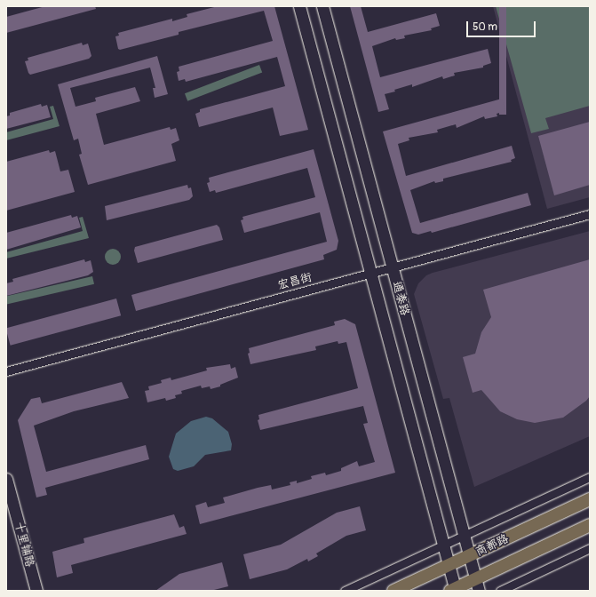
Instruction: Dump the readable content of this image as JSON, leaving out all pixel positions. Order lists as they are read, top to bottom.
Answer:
{
  "streets": {
    "main road": ["商都路"],
    "street": ["宏昌街", "通泰路", "十里铺路"]
  },
  "crossings": [
    ["宏昌街", "通泰路"],
    ["通泰路", "商都路"]
  ],
  "scale_bar": "50 m"
}
